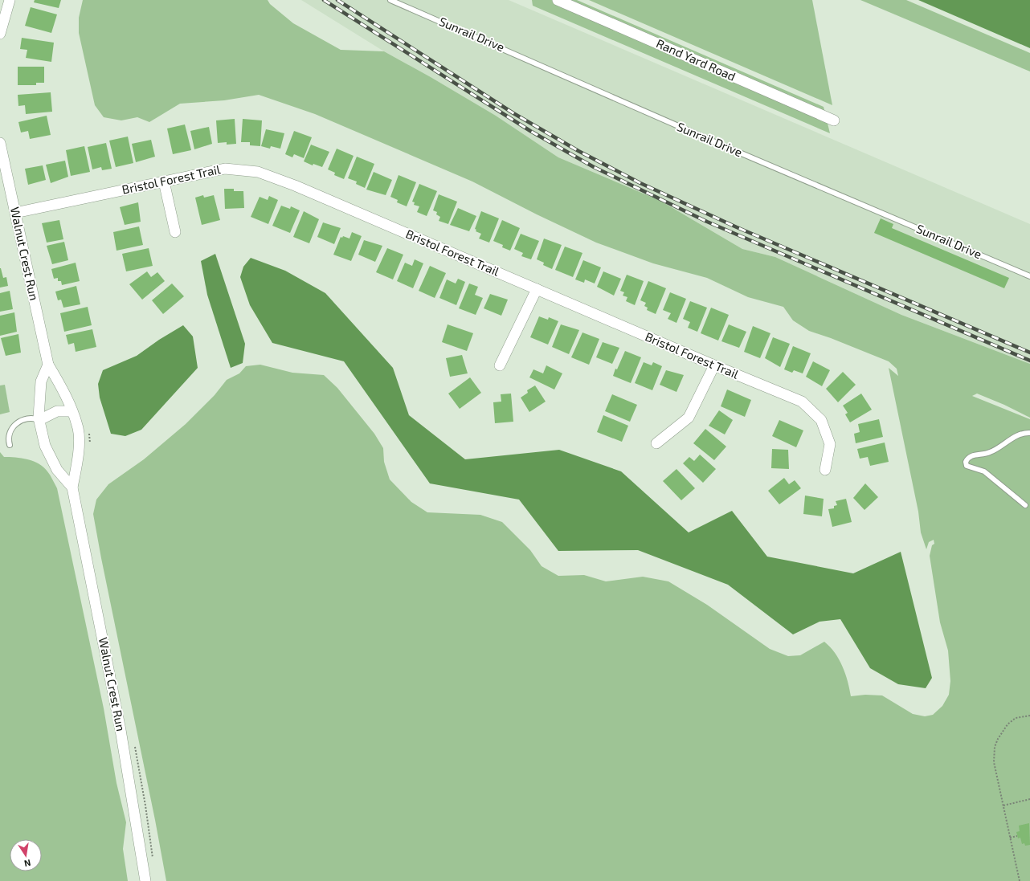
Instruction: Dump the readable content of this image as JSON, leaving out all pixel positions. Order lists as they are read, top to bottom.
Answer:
{
  "streets": {
    "street": ["Rand Yard Road", "Bristol Forest Trail", "Walnut Crest Run"],
    "lane": ["Sunrail Drive"]
  },
  "crossings": [
    ["Bristol Forest Trail", "Walnut Crest Run"]
  ],
  "north": "bottom"
}
